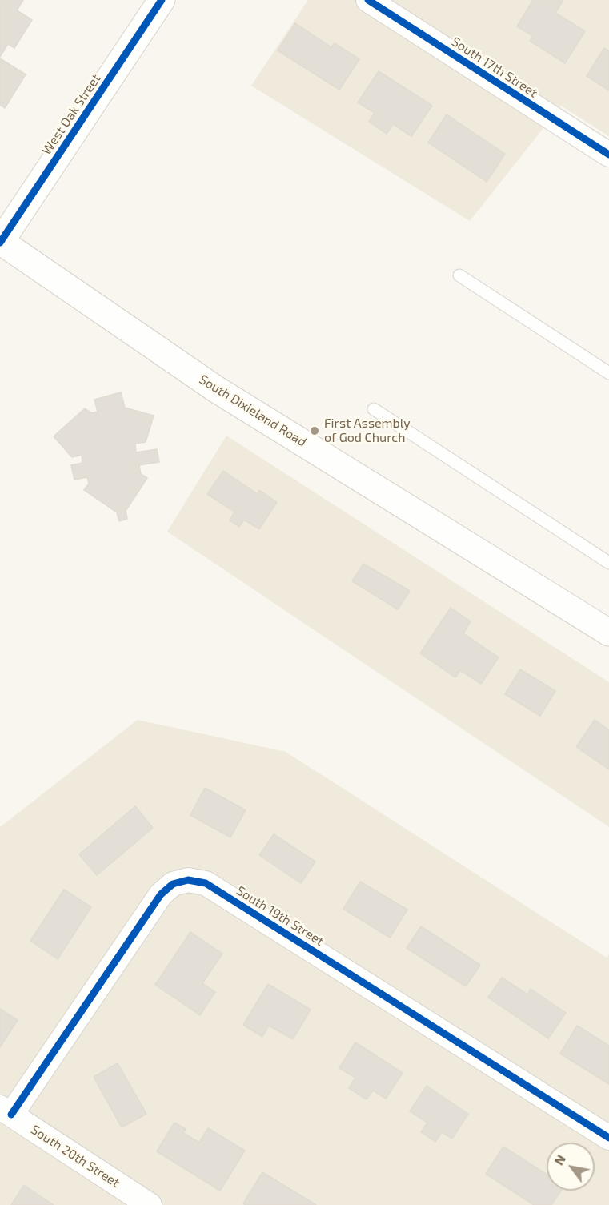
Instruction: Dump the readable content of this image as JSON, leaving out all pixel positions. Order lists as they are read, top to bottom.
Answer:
{
  "streets": {
    "main road": ["West Oak Street", "South Dixieland Road"],
    "street": ["South 17th Street", "South 19th Street", "South 20th Street"]
  },
  "crossings": [
    ["West Oak Street", "South Dixieland Road"],
    ["South 19th Street", "South 20th Street"]
  ],
  "places": ["First Assembly of God Church"],
  "north": "top left"
}
